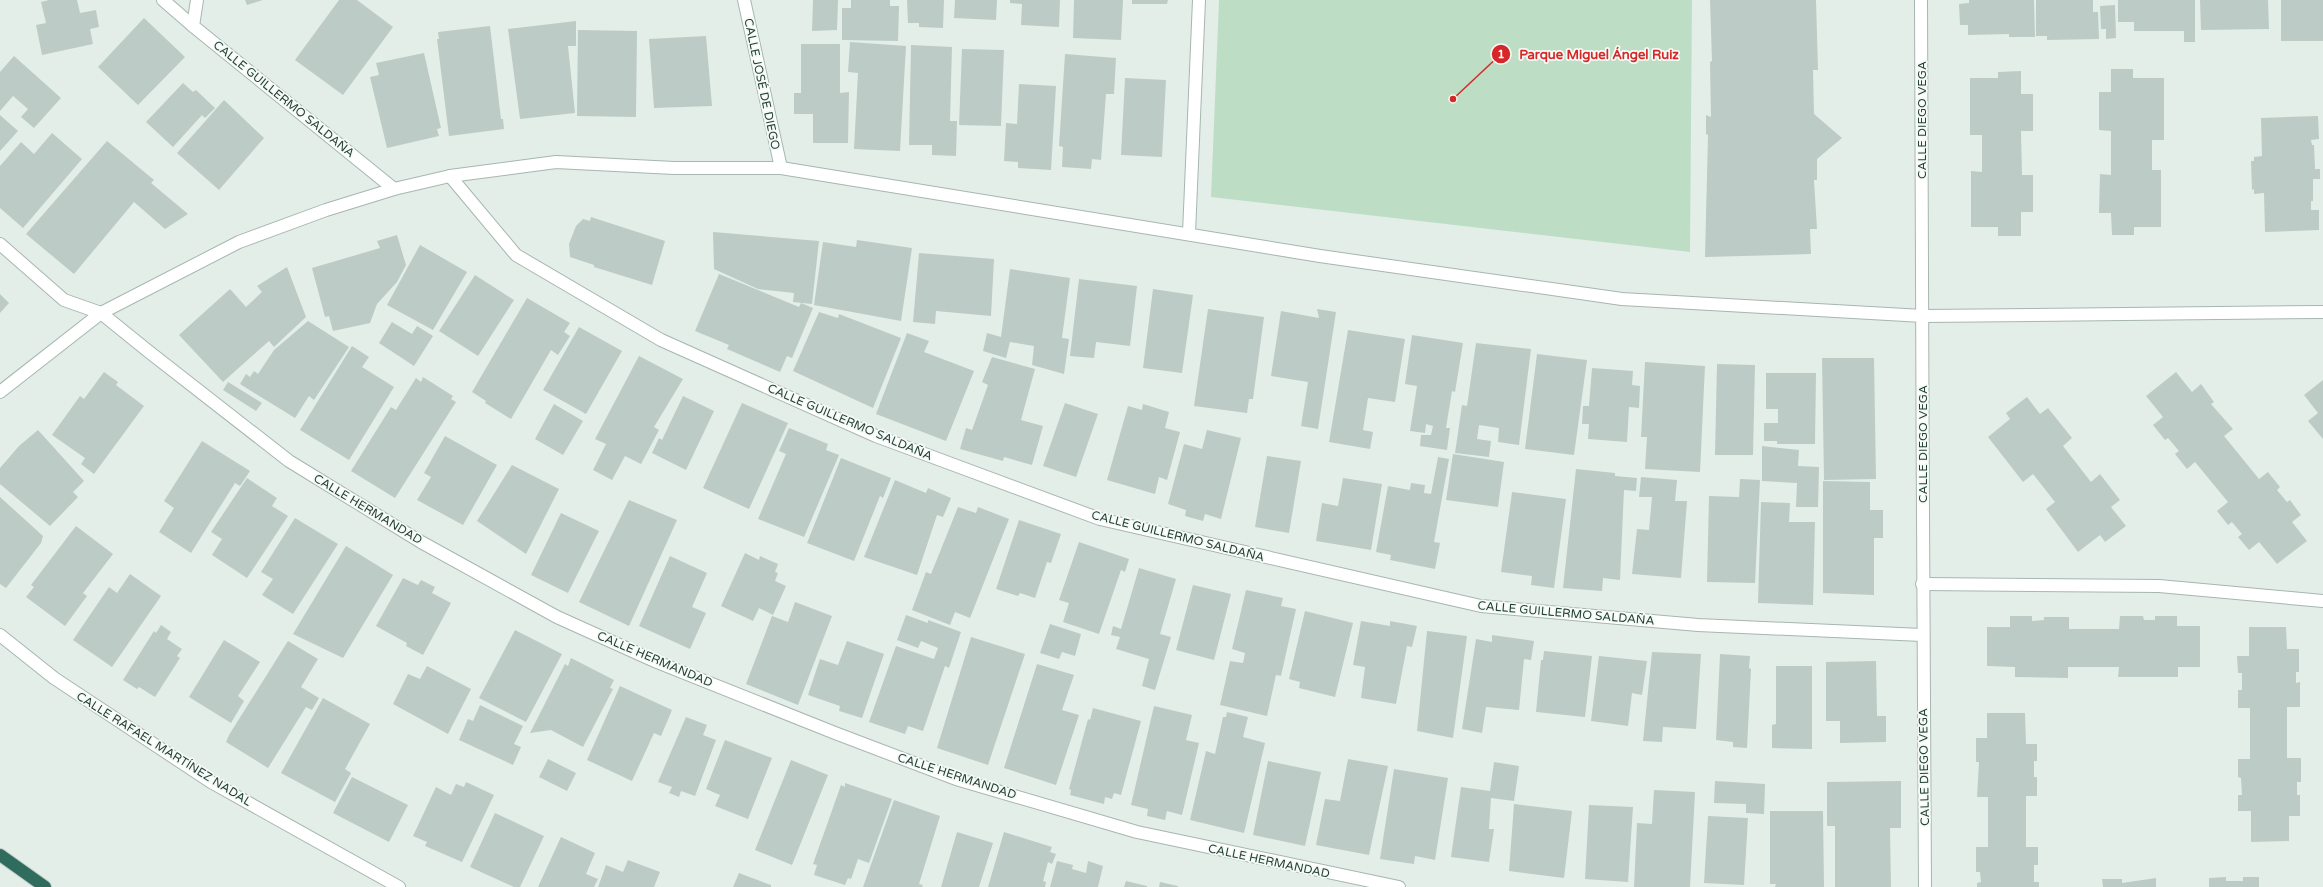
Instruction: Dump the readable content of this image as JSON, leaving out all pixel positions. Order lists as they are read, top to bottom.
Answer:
{
  "streets": {
    "street": [
      "CALLE JOSÉ DE DIEGO",
      "CALLE GUILLERMO SALDAÑA",
      "CALLE DIEGO VEGA",
      "CALLE HERMANDAD",
      "CALLE RAFAEL MARTÍNEZ NADAL"
    ]
  },
  "crossings": [
    ["CALLE GUILLERMO SALDAÑA", "CALLE DIEGO VEGA"]
  ],
  "places": ["Parque Miguel Ángel Ruiz"]
}
